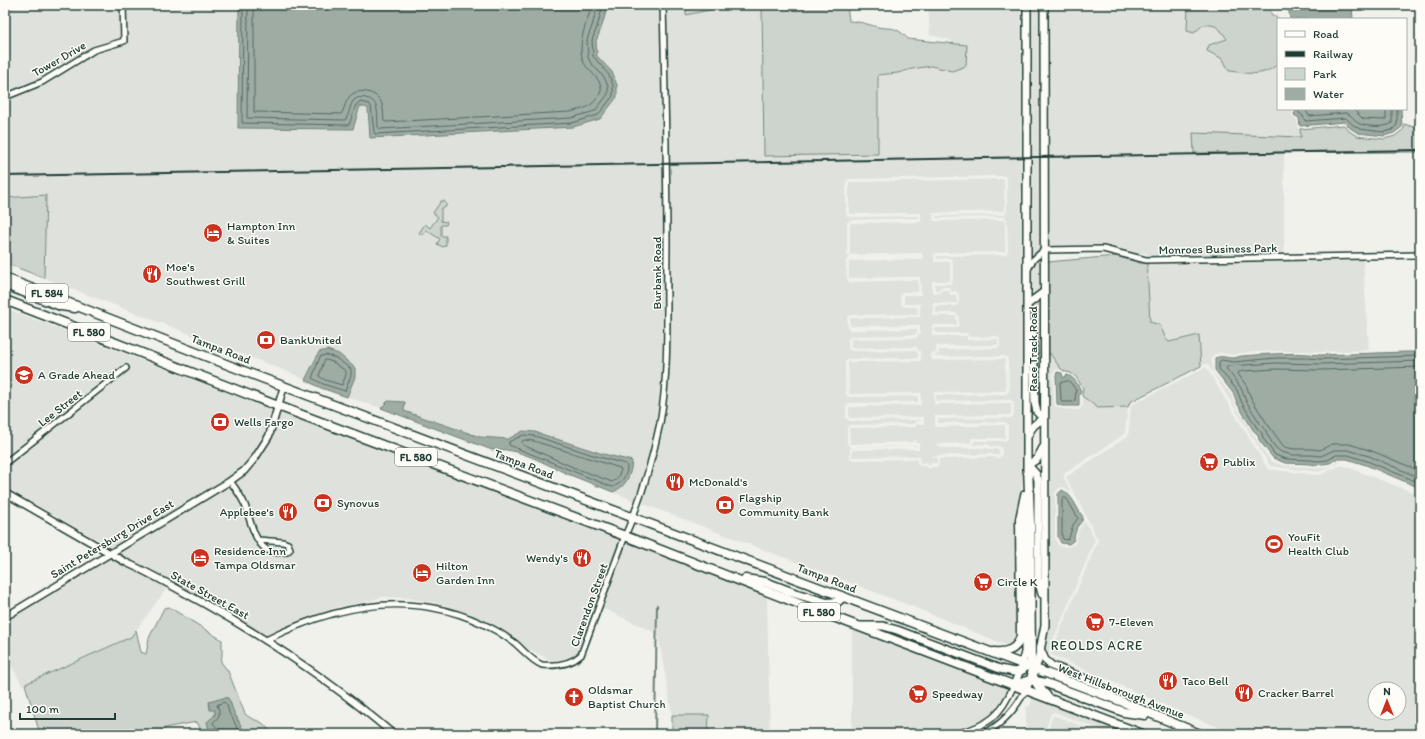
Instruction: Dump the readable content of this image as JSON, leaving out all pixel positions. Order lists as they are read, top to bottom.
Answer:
{
  "streets": {
    "main road": [
      "FL 584",
      "FL 580",
      "Tampa Road",
      "Race Track Road",
      "West Hillsborough Avenue"
    ],
    "street": [
      "Tower Drive",
      "Monroes Business Park",
      "Burbank Road",
      "Lee Street",
      "Saint Petersburg Drive East",
      "State Street East",
      "Clarendon Street"
    ]
  },
  "crossings": [
    ["Monroes Business Park", "Race Track Road"],
    ["Burbank Road", "FL 580"],
    ["Burbank Road", "Tampa Road"],
    ["Burbank Road", "Clarendon Street"],
    ["FL 580", "Tampa Road"],
    ["FL 580", "Race Track Road"],
    ["FL 580", "Saint Petersburg Drive East"],
    ["FL 580", "Clarendon Street"],
    ["Tampa Road", "Race Track Road"],
    ["Tampa Road", "Saint Petersburg Drive East"],
    ["Tampa Road", "West Hillsborough Avenue"],
    ["Race Track Road", "West Hillsborough Avenue"],
    ["Saint Petersburg Drive East", "State Street East"],
    ["State Street East", "Clarendon Street"]
  ],
  "districts": ["REOLDS ACRE"],
  "places": {
    "hotel": ["Hampton Inn & Suites", "Residence Inn Tampa Oldsmar", "Hilton Garden Inn"],
    "restaurant": [
      "Moe's Southwest Grill",
      "McDonald's",
      "Applebee's",
      "Wendy's",
      "Taco Bell",
      "Cracker Barrel"
    ],
    "bank": [
      "BankUnited",
      "Wells Fargo",
      "Synovus",
      "Flagship Community Bank"
    ],
    "school or university": ["A Grade Ahead"],
    "supermarket": [
      "Publix",
      "Circle K",
      "7-Eleven",
      "Speedway"
    ],
    "sports": ["YouFit Health Club"],
    "church": ["Oldsmar Baptist Church"]
  },
  "legend": [
    "Road",
    "Railway",
    "Park",
    "Water"
  ],
  "scale_bar": "100 m",
  "north": "top"
}
